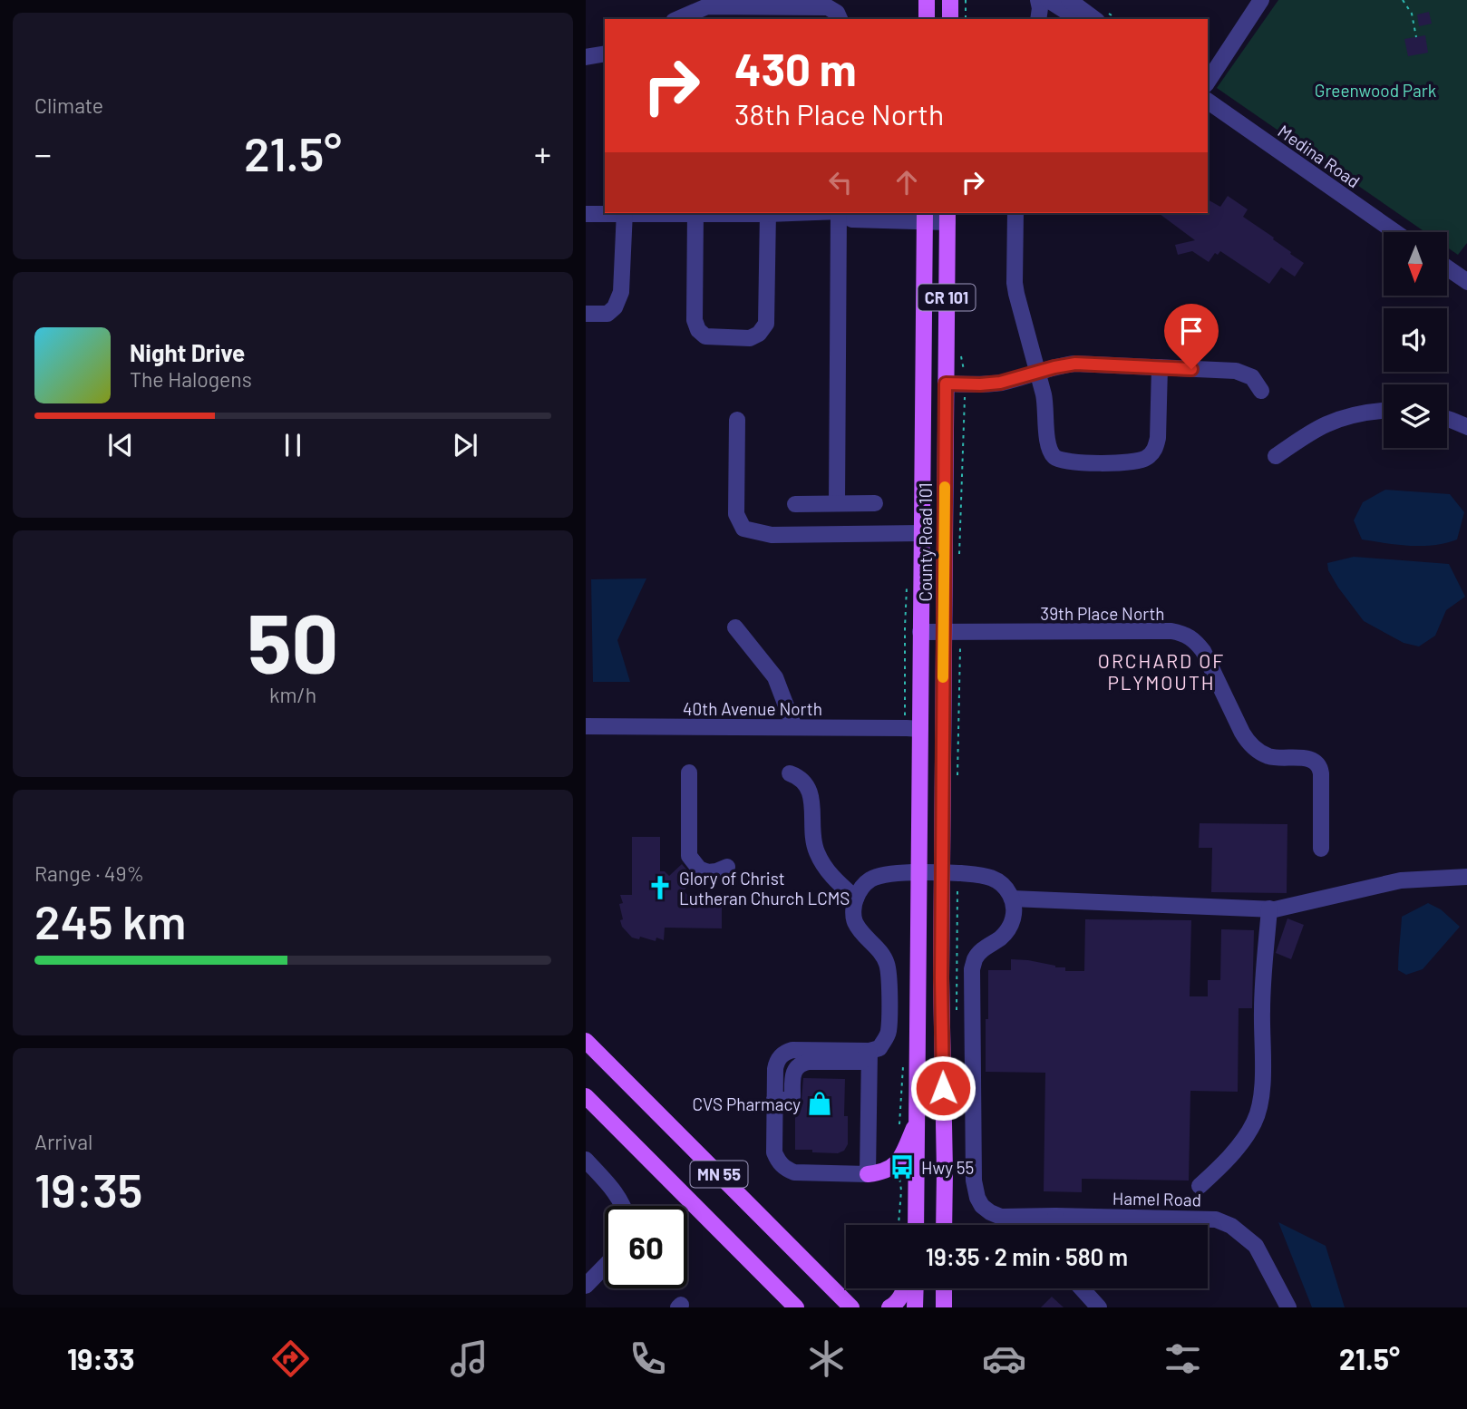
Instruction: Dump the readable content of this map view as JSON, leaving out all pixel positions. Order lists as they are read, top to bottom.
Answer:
{
  "streets": {
    "main road": ["CR 101", "County Road 101", "MN 55"],
    "street": [
      "Medina Road",
      "39th Place North",
      "40th Avenue North",
      "Hamel Road"
    ]
  },
  "crossings": [
    ["County Road 101", "39th Place North"],
    ["County Road 101", "40th Avenue North"]
  ],
  "districts": ["ORCHARD OF PLYMOUTH"],
  "parks": ["Greenwood Park"],
  "places": {
    "church": ["Glory of Christ Lutheran Church LCMS"],
    "shop": ["CVS Pharmacy"],
    "bus stop": ["Hwy 55"]
  },
  "north": "bottom",
  "page": {
    "tile": [
      "Climate",
      ["50", "km/h"],
      ["Range · 49%", "245 km"],
      ["Arrival", "19:35"]
    ],
    "turn": ["430 m", "38th Place North"],
    "heat": ["−", "21.5°", "+"],
    "song": ["Night Drive", "The Halogens"],
    "limit": "60",
    "trip": "19:35 · 2 min · 580 m",
    "tabs": ["19:33", "21.5°"]
  }
}
